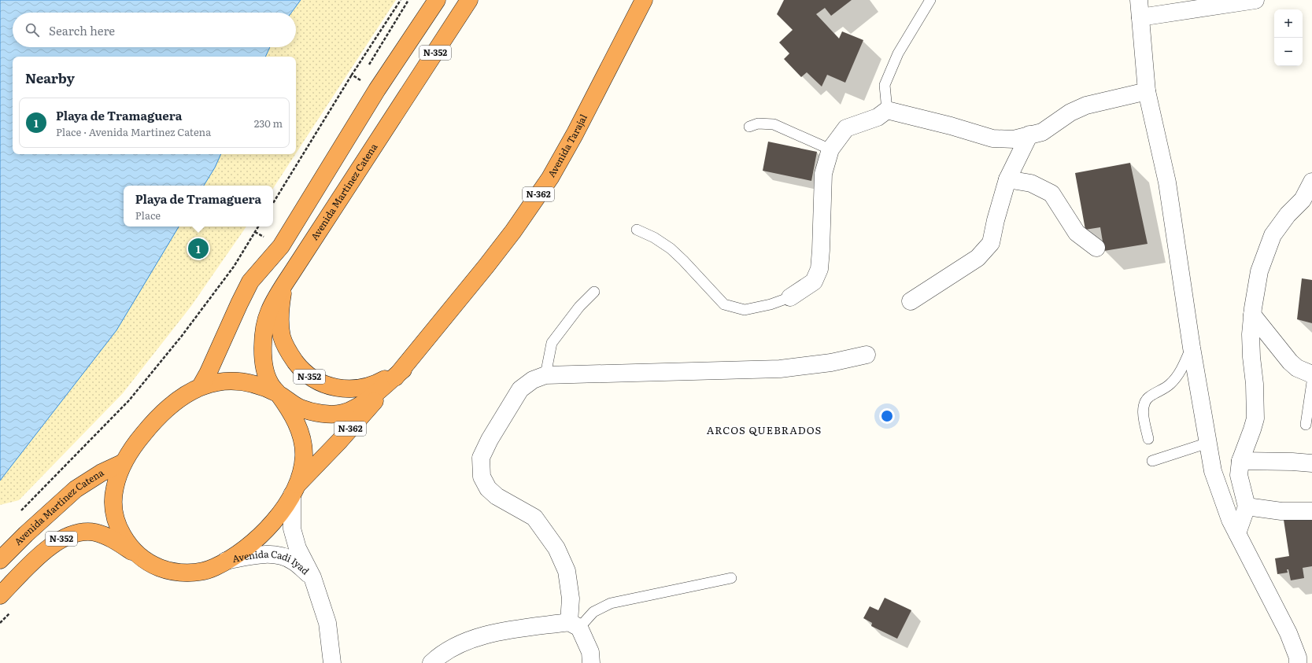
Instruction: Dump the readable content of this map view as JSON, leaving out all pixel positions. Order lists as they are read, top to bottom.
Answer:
{
  "streets": {
    "highway": [
      "N-352",
      "Avenida Tarajal",
      "Avenida Martinez Catena",
      "N-362"
    ],
    "street": ["Avenida Cadi Iyad"]
  },
  "crossings": [
    ["N-352", "Avenida Tarajal"],
    ["N-352", "Avenida Martinez Catena"],
    ["N-352", "Avenida Cadi Iyad"],
    ["Avenida Tarajal", "Avenida Martinez Catena"],
    ["Avenida Tarajal", "Avenida Cadi Iyad"]
  ],
  "districts": ["ARCOS QUEBRADOS"],
  "page": {
    "map_buttons": ["+", "−"],
    "search": "Search here",
    "heading": "Nearby",
    "list": [
      {
        "mark": "1",
        "name": "Playa de Tramaguera",
        "note": "Place · Avenida Martinez Catena",
        "value": "230 m"
      }
    ],
    "popup": ["Playa de Tramaguera", "Place"],
    "pins": "1"
  }
}
